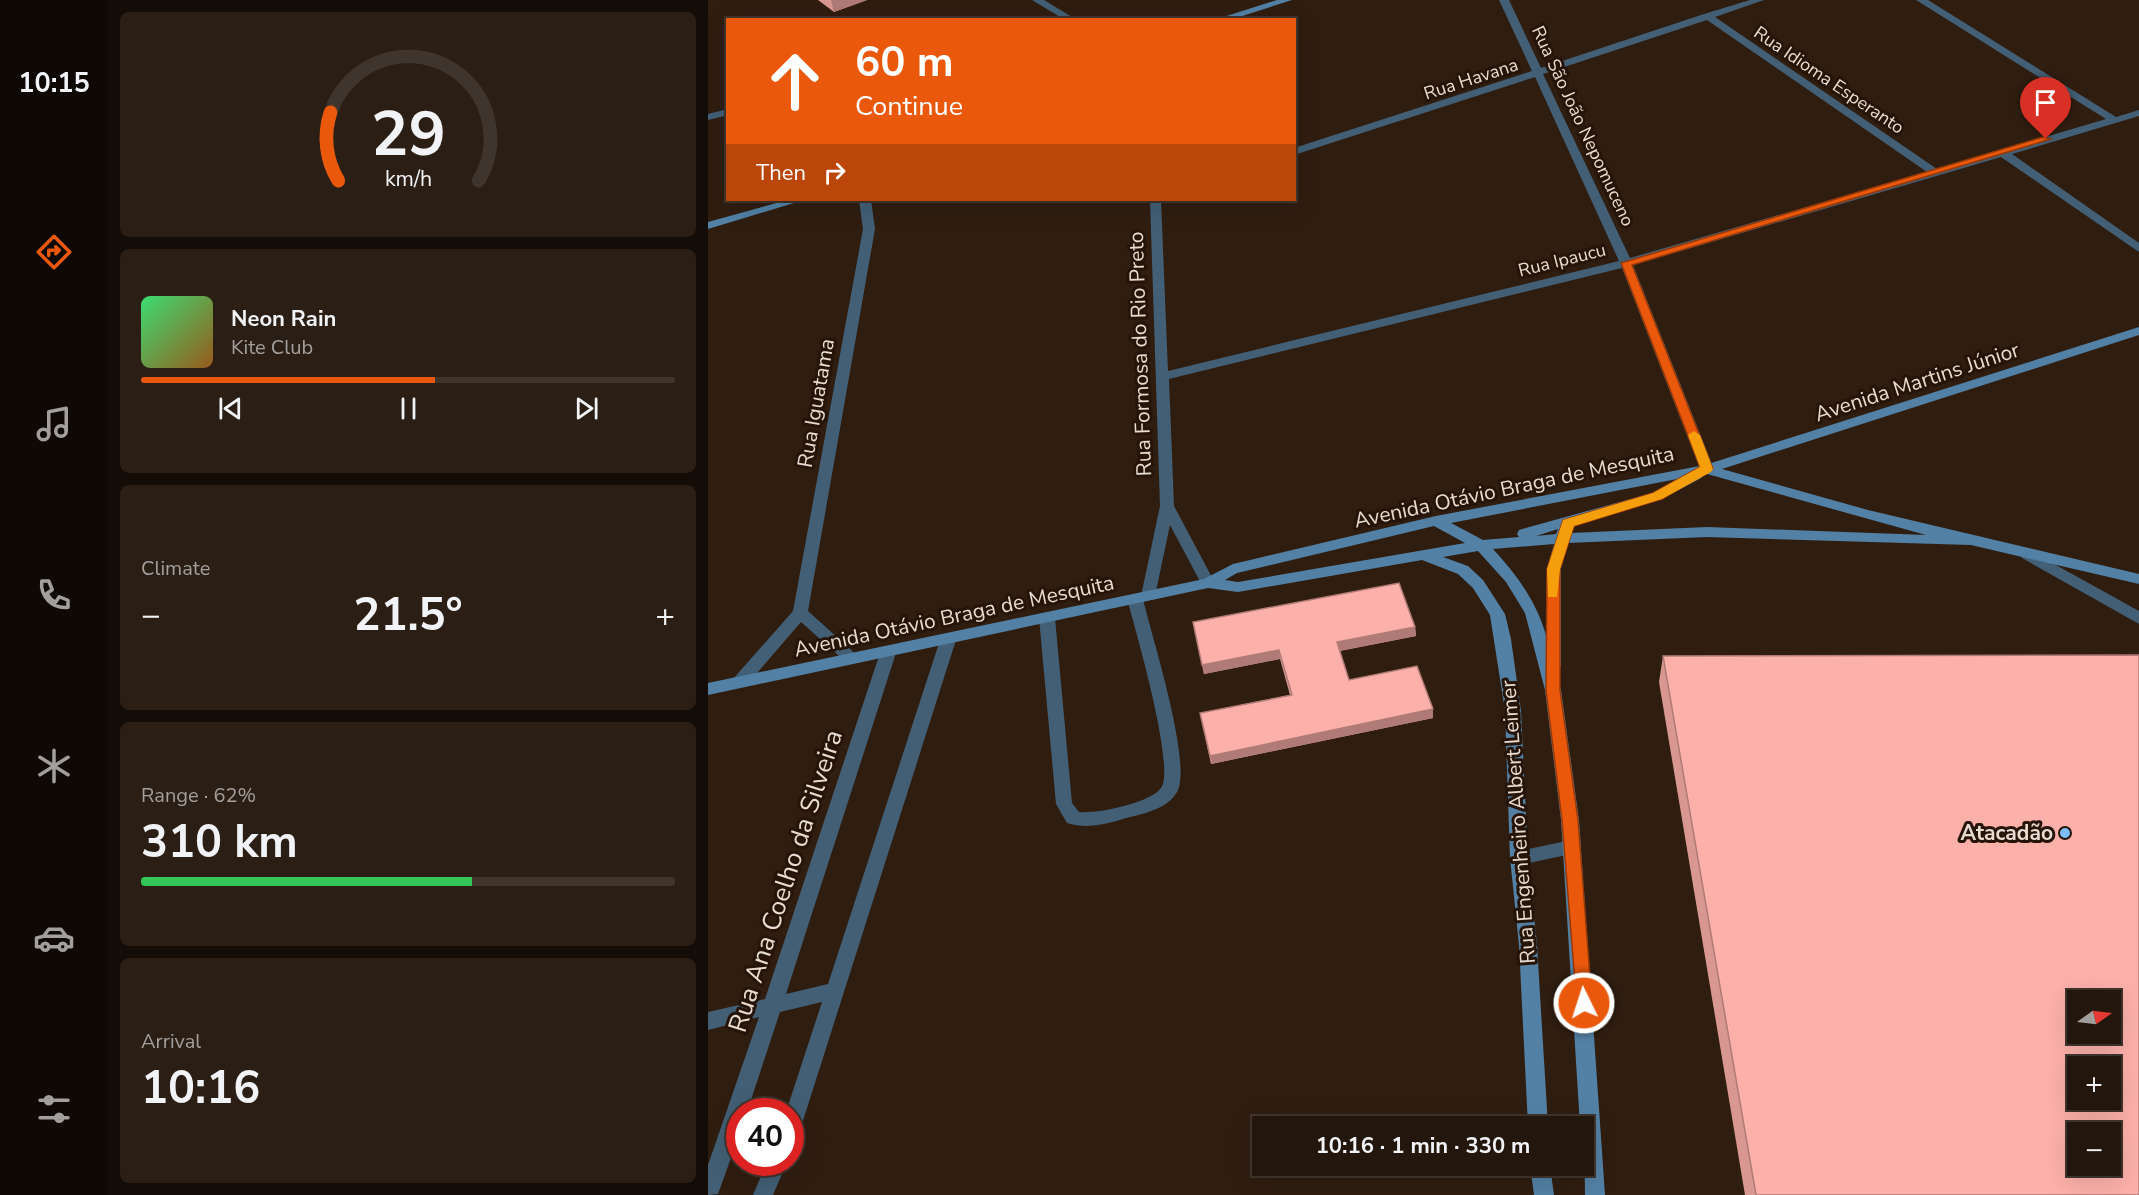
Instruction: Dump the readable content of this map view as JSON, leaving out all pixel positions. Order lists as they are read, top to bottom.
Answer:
{
  "streets": {
    "main road": ["Avenida Martins Júnior", "Avenida Otávio Braga de Mesquita", "Rua Engenheiro Albert Leimer"],
    "street": [
      "Rua Havana",
      "Rua Idioma Esperanto",
      "Rua São João Nepomuceno",
      "Rua Ipaucu",
      "Rua Formosa do Rio Preto",
      "Rua Iguatama",
      "Rua Ana Coelho da Silveira"
    ]
  },
  "crossings": [
    ["Rua Havana", "Rua Idioma Esperanto"],
    ["Rua Havana", "Rua São João Nepomuceno"],
    ["Rua Idioma Esperanto", "Rua Ipaucu"],
    ["Rua São João Nepomuceno", "Rua Ipaucu"],
    ["Rua São João Nepomuceno", "Avenida Martins Júnior"],
    ["Rua São João Nepomuceno", "Avenida Otávio Braga de Mesquita"],
    ["Rua Ipaucu", "Rua Formosa do Rio Preto"],
    ["Rua Formosa do Rio Preto", "Avenida Otávio Braga de Mesquita"],
    ["Avenida Martins Júnior", "Avenida Otávio Braga de Mesquita"],
    ["Avenida Otávio Braga de Mesquita", "Rua Engenheiro Albert Leimer"],
    ["Avenida Otávio Braga de Mesquita", "Rua Ana Coelho da Silveira"]
  ],
  "places": ["Atacadão"],
  "north": "right",
  "page": {
    "tabs": "10:15",
    "turn": ["60 m", "Continue"],
    "then": "Then",
    "song": ["Neon Rain", "Kite Club"],
    "tile": [
      "Climate",
      ["Range · 62%", "310 km"],
      ["Arrival", "10:16"]
    ],
    "heat": ["−", "21.5°", "+"],
    "map_buttons": ["+", "−"],
    "limit": "40",
    "trip": "10:16 · 1 min · 330 m",
    "gauge": ["29", "km/h"]
  }
}
